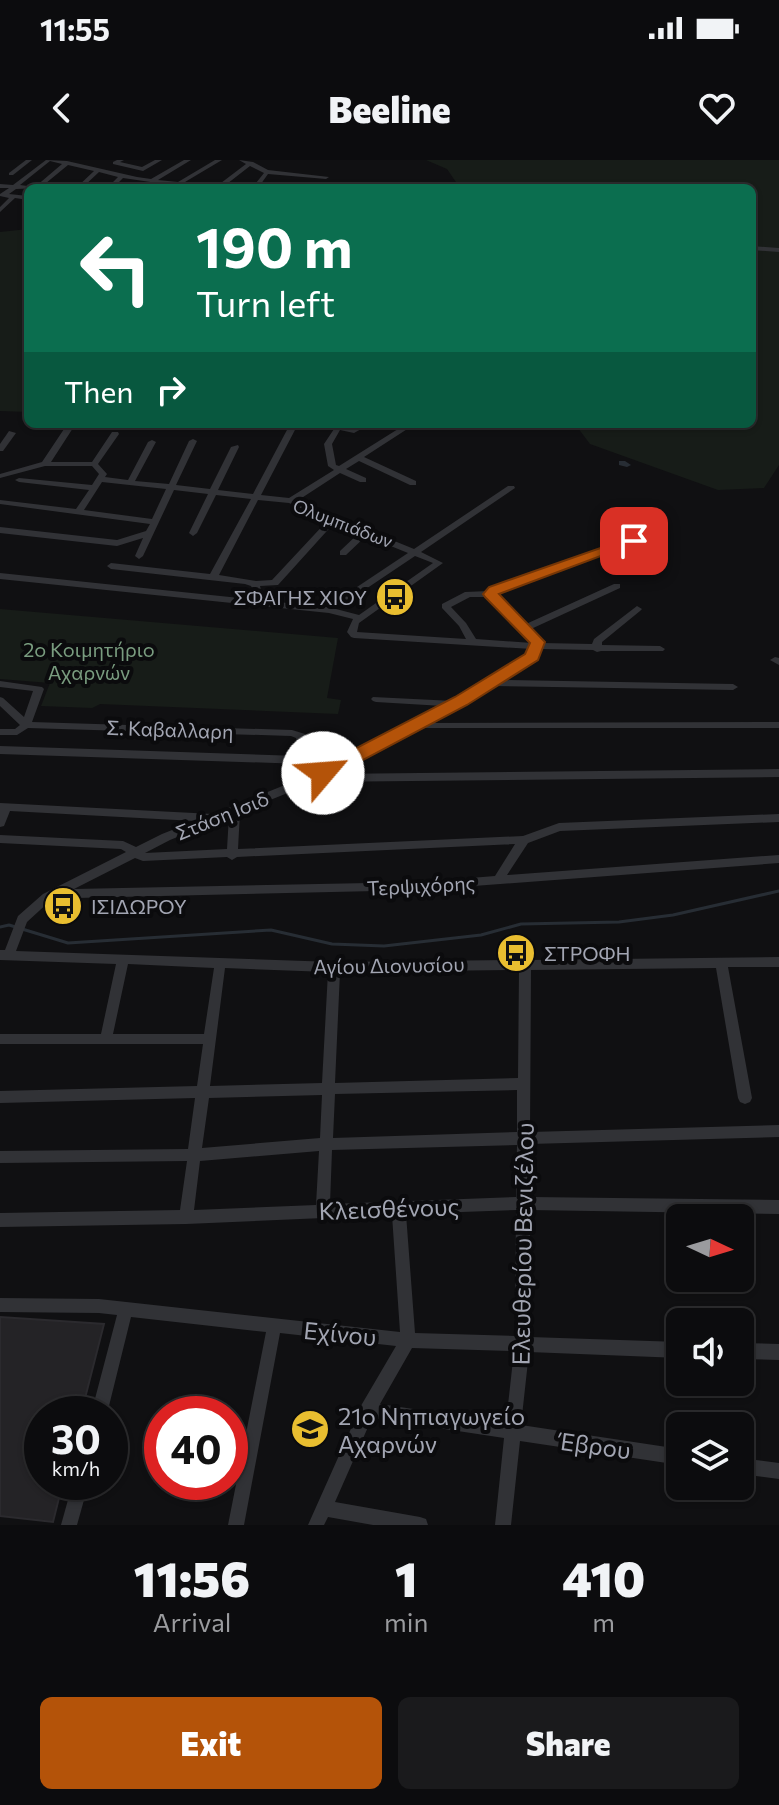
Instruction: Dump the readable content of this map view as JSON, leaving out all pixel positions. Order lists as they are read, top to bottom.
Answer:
{
  "streets": {
    "street": [
      "Ολυμπιάδων",
      "Σ. Καβαλλαρη",
      "Στάση Ισιδ",
      "Τερψιχόρης",
      "Αγίου Διονυσίου",
      "Κλεισθένους",
      "Ελευθερίου Βενιζέλου",
      "Εχίνου",
      "Έβρου"
    ]
  },
  "crossings": [
    ["Σ. Καβαλλαρη", "Στάση Ισιδ"],
    ["Στάση Ισιδ", "Τερψιχόρης"],
    ["Στάση Ισιδ", "Αγίου Διονυσίου"],
    ["Αγίου Διονυσίου", "Ελευθερίου Βενιζέλου"],
    ["Κλεισθένους", "Ελευθερίου Βενιζέλου"],
    ["Ελευθερίου Βενιζέλου", "Εχίνου"],
    ["Ελευθερίου Βενιζέλου", "Έβρου"]
  ],
  "parks": ["2ο Κοιμητήριο Αχαρνών"],
  "places": {
    "bus stop": ["ΣΦΑΓΗΣ ΧΙΟΥ", "ΙΣΙΔΩΡΟΥ", "ΣΤΡΟΦΗ"],
    "school or university": ["21ο Νηπιαγωγείο Αχαρνών"]
  },
  "north": "right",
  "page": {
    "status": "11:55",
    "header": "Beeline",
    "turn": ["190 m", "Turn left"],
    "then": "Then",
    "speed": "30 km/h",
    "limit": "40",
    "eta": [
      "11:56",
      "Arrival",
      "1",
      "min",
      "410",
      "m"
    ],
    "buttons": ["Exit", "Share"]
  }
}
